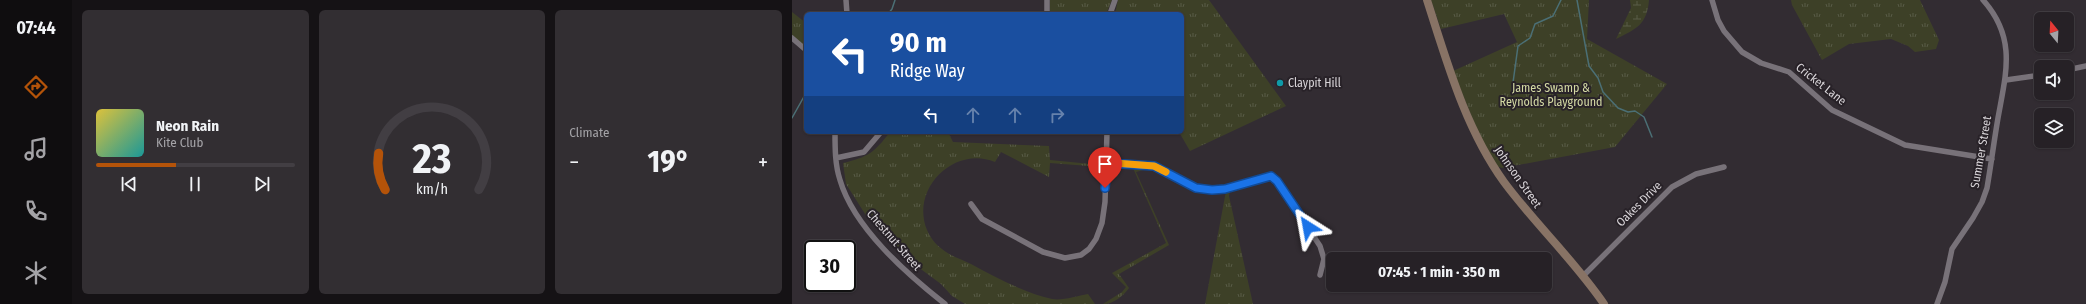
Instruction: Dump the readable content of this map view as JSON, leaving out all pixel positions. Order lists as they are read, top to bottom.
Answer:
{
  "streets": {
    "street": [
      "Cricket Lane",
      "Summer Street",
      "Johnson Street",
      "Oakes Drive",
      "Chestnut Street"
    ]
  },
  "crossings": [
    ["Cricket Lane", "Summer Street"],
    ["Johnson Street", "Oakes Drive"]
  ],
  "parks": ["James Swamp & Reynolds Playground"],
  "places": ["Claypit Hill"],
  "north": "top",
  "page": {
    "tabs": "07:44",
    "tile": "Climate",
    "turn": ["90 m", "Ridge Way"],
    "song": ["Neon Rain", "Kite Club"],
    "heat": ["−", "19°", "+"],
    "limit": "30",
    "trip": "07:45 · 1 min · 350 m",
    "gauge": ["23", "km/h"]
  }
}
